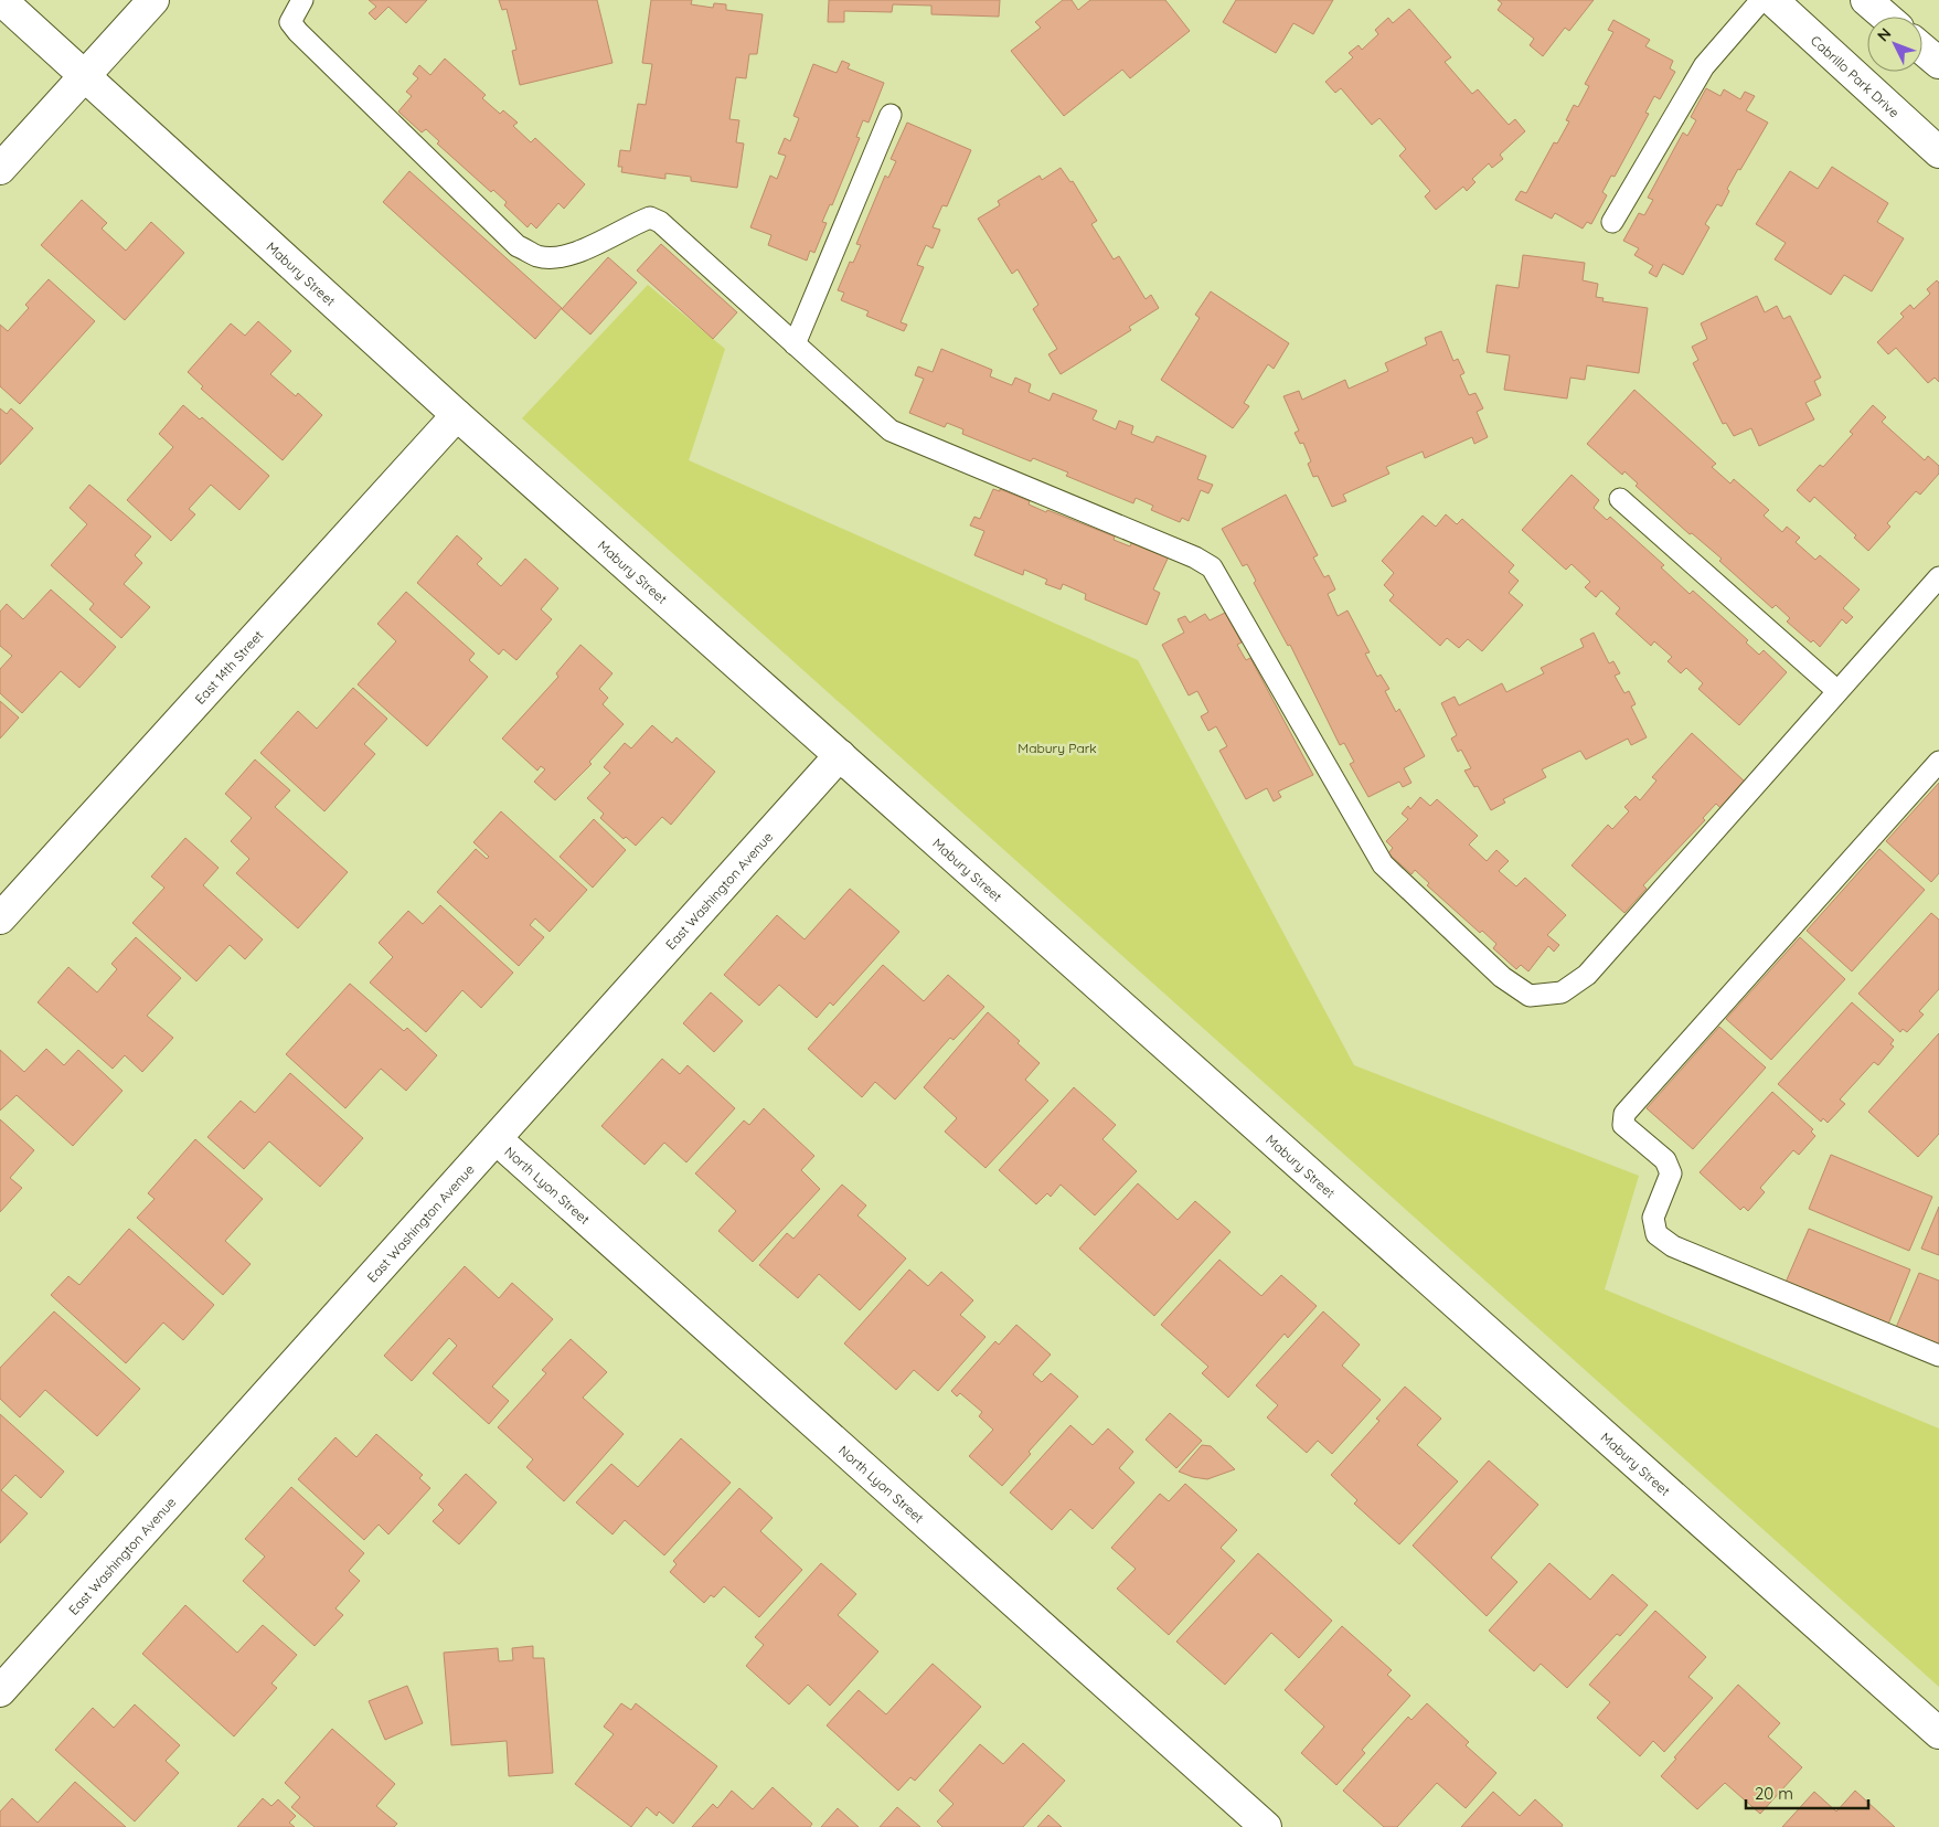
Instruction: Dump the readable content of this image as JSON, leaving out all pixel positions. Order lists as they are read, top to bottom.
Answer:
{
  "streets": {
    "street": [
      "Cabrillo Park Drive",
      "Mabury Street",
      "East 14th Street",
      "East Washington Avenue",
      "North Lyon Street"
    ]
  },
  "crossings": [
    ["Mabury Street", "East 14th Street"],
    ["Mabury Street", "East Washington Avenue"],
    ["East Washington Avenue", "North Lyon Street"]
  ],
  "parks": ["Mabury Park"],
  "scale_bar": "20 m",
  "north": "top left"
}
